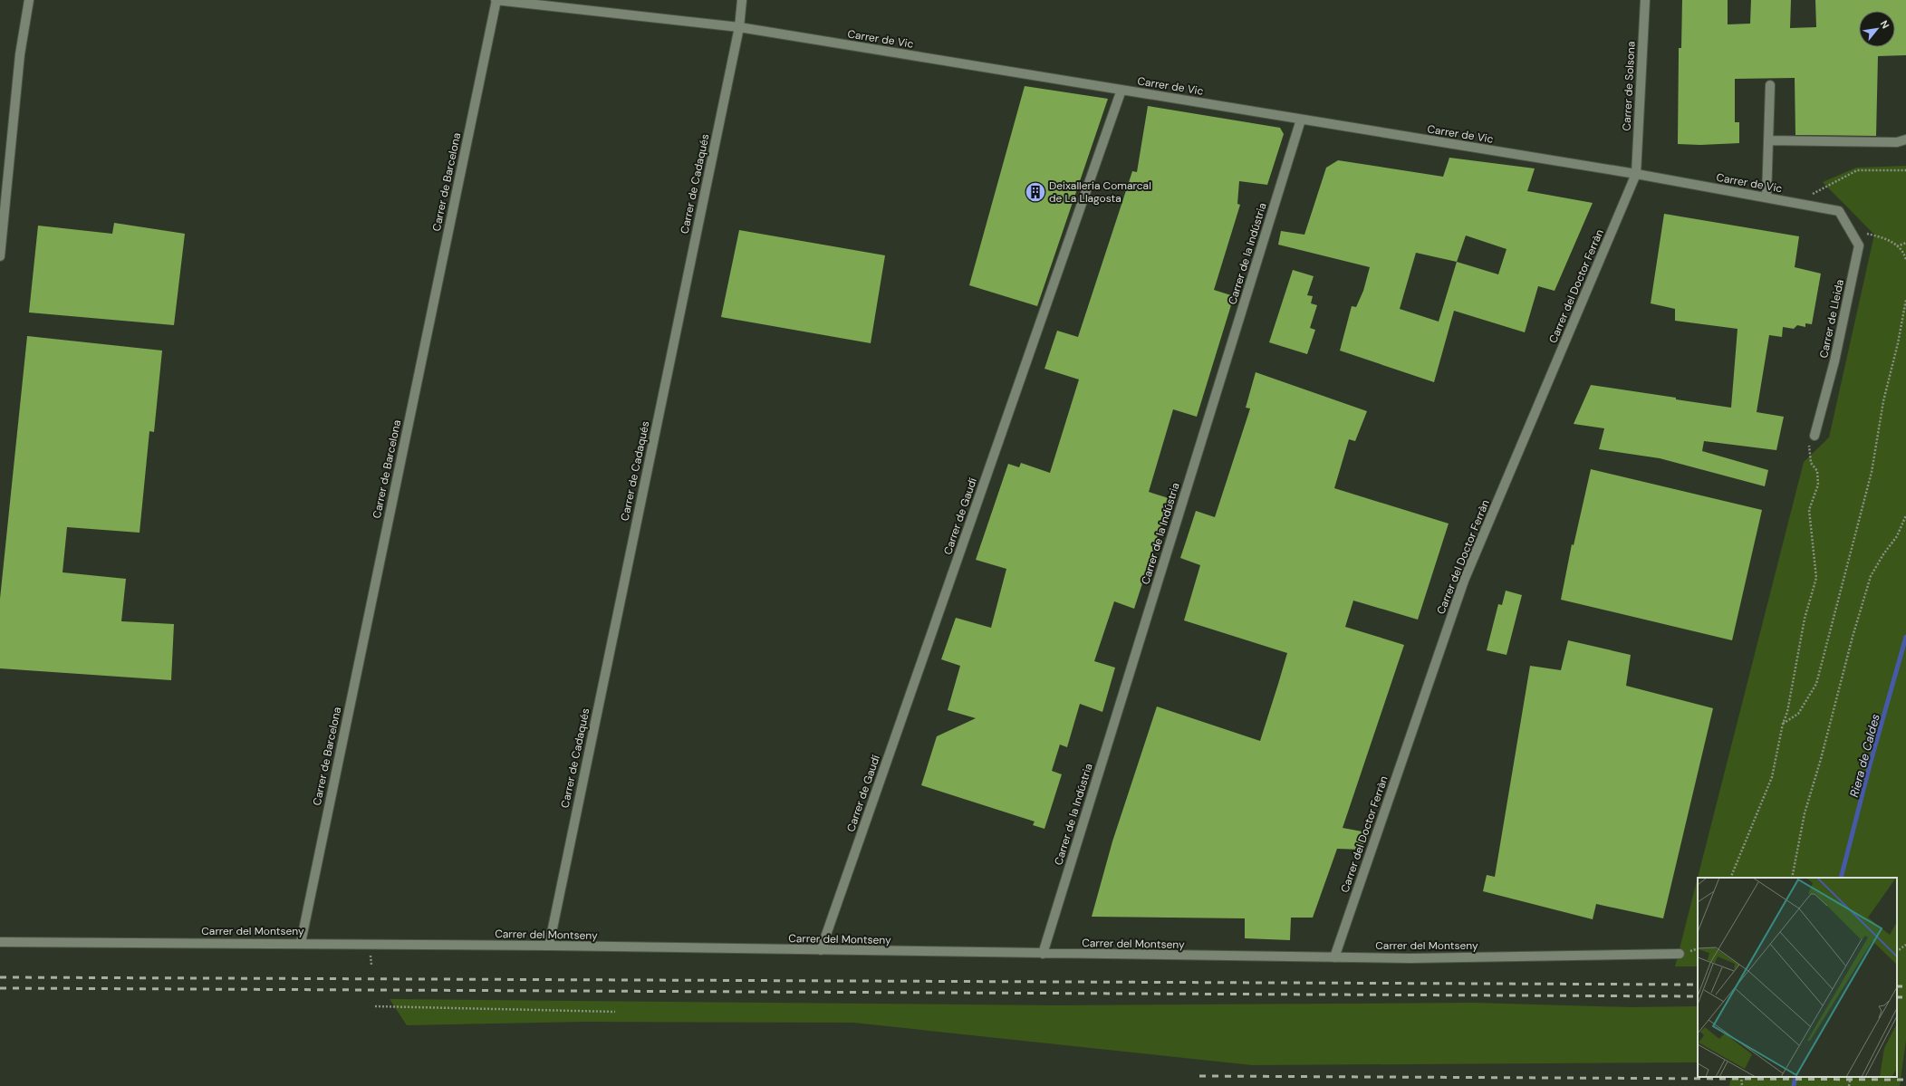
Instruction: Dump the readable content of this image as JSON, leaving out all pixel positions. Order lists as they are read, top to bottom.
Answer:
{
  "streets": {
    "street": [
      "Carrer de Vic",
      "Carrer de Solsona",
      "Carrer de Barcelona",
      "Carrer de Cadaqués",
      "Carrer de la Indústria",
      "Carrer del Doctor Ferràn",
      "Carrer de Lleida",
      "Carrer de Gaudí",
      "Carrer del Montseny"
    ]
  },
  "crossings": [
    ["Carrer de Vic", "Carrer de Solsona"],
    ["Carrer de Vic", "Carrer de Barcelona"],
    ["Carrer de Vic", "Carrer de Cadaqués"],
    ["Carrer de Vic", "Carrer de la Indústria"],
    ["Carrer de Vic", "Carrer del Doctor Ferràn"],
    ["Carrer de Vic", "Carrer de Lleida"],
    ["Carrer de Vic", "Carrer de Gaudí"],
    ["Carrer de Solsona", "Carrer del Doctor Ferràn"],
    ["Carrer de Barcelona", "Carrer del Montseny"],
    ["Carrer de Cadaqués", "Carrer del Montseny"],
    ["Carrer de la Indústria", "Carrer del Montseny"],
    ["Carrer del Doctor Ferràn", "Carrer del Montseny"],
    ["Carrer de Gaudí", "Carrer del Montseny"]
  ],
  "water": ["Riera de Caldes"],
  "places": {
    "building": ["Deixalleria Comarcal de La Llagosta"]
  },
  "north": "top right"
}
